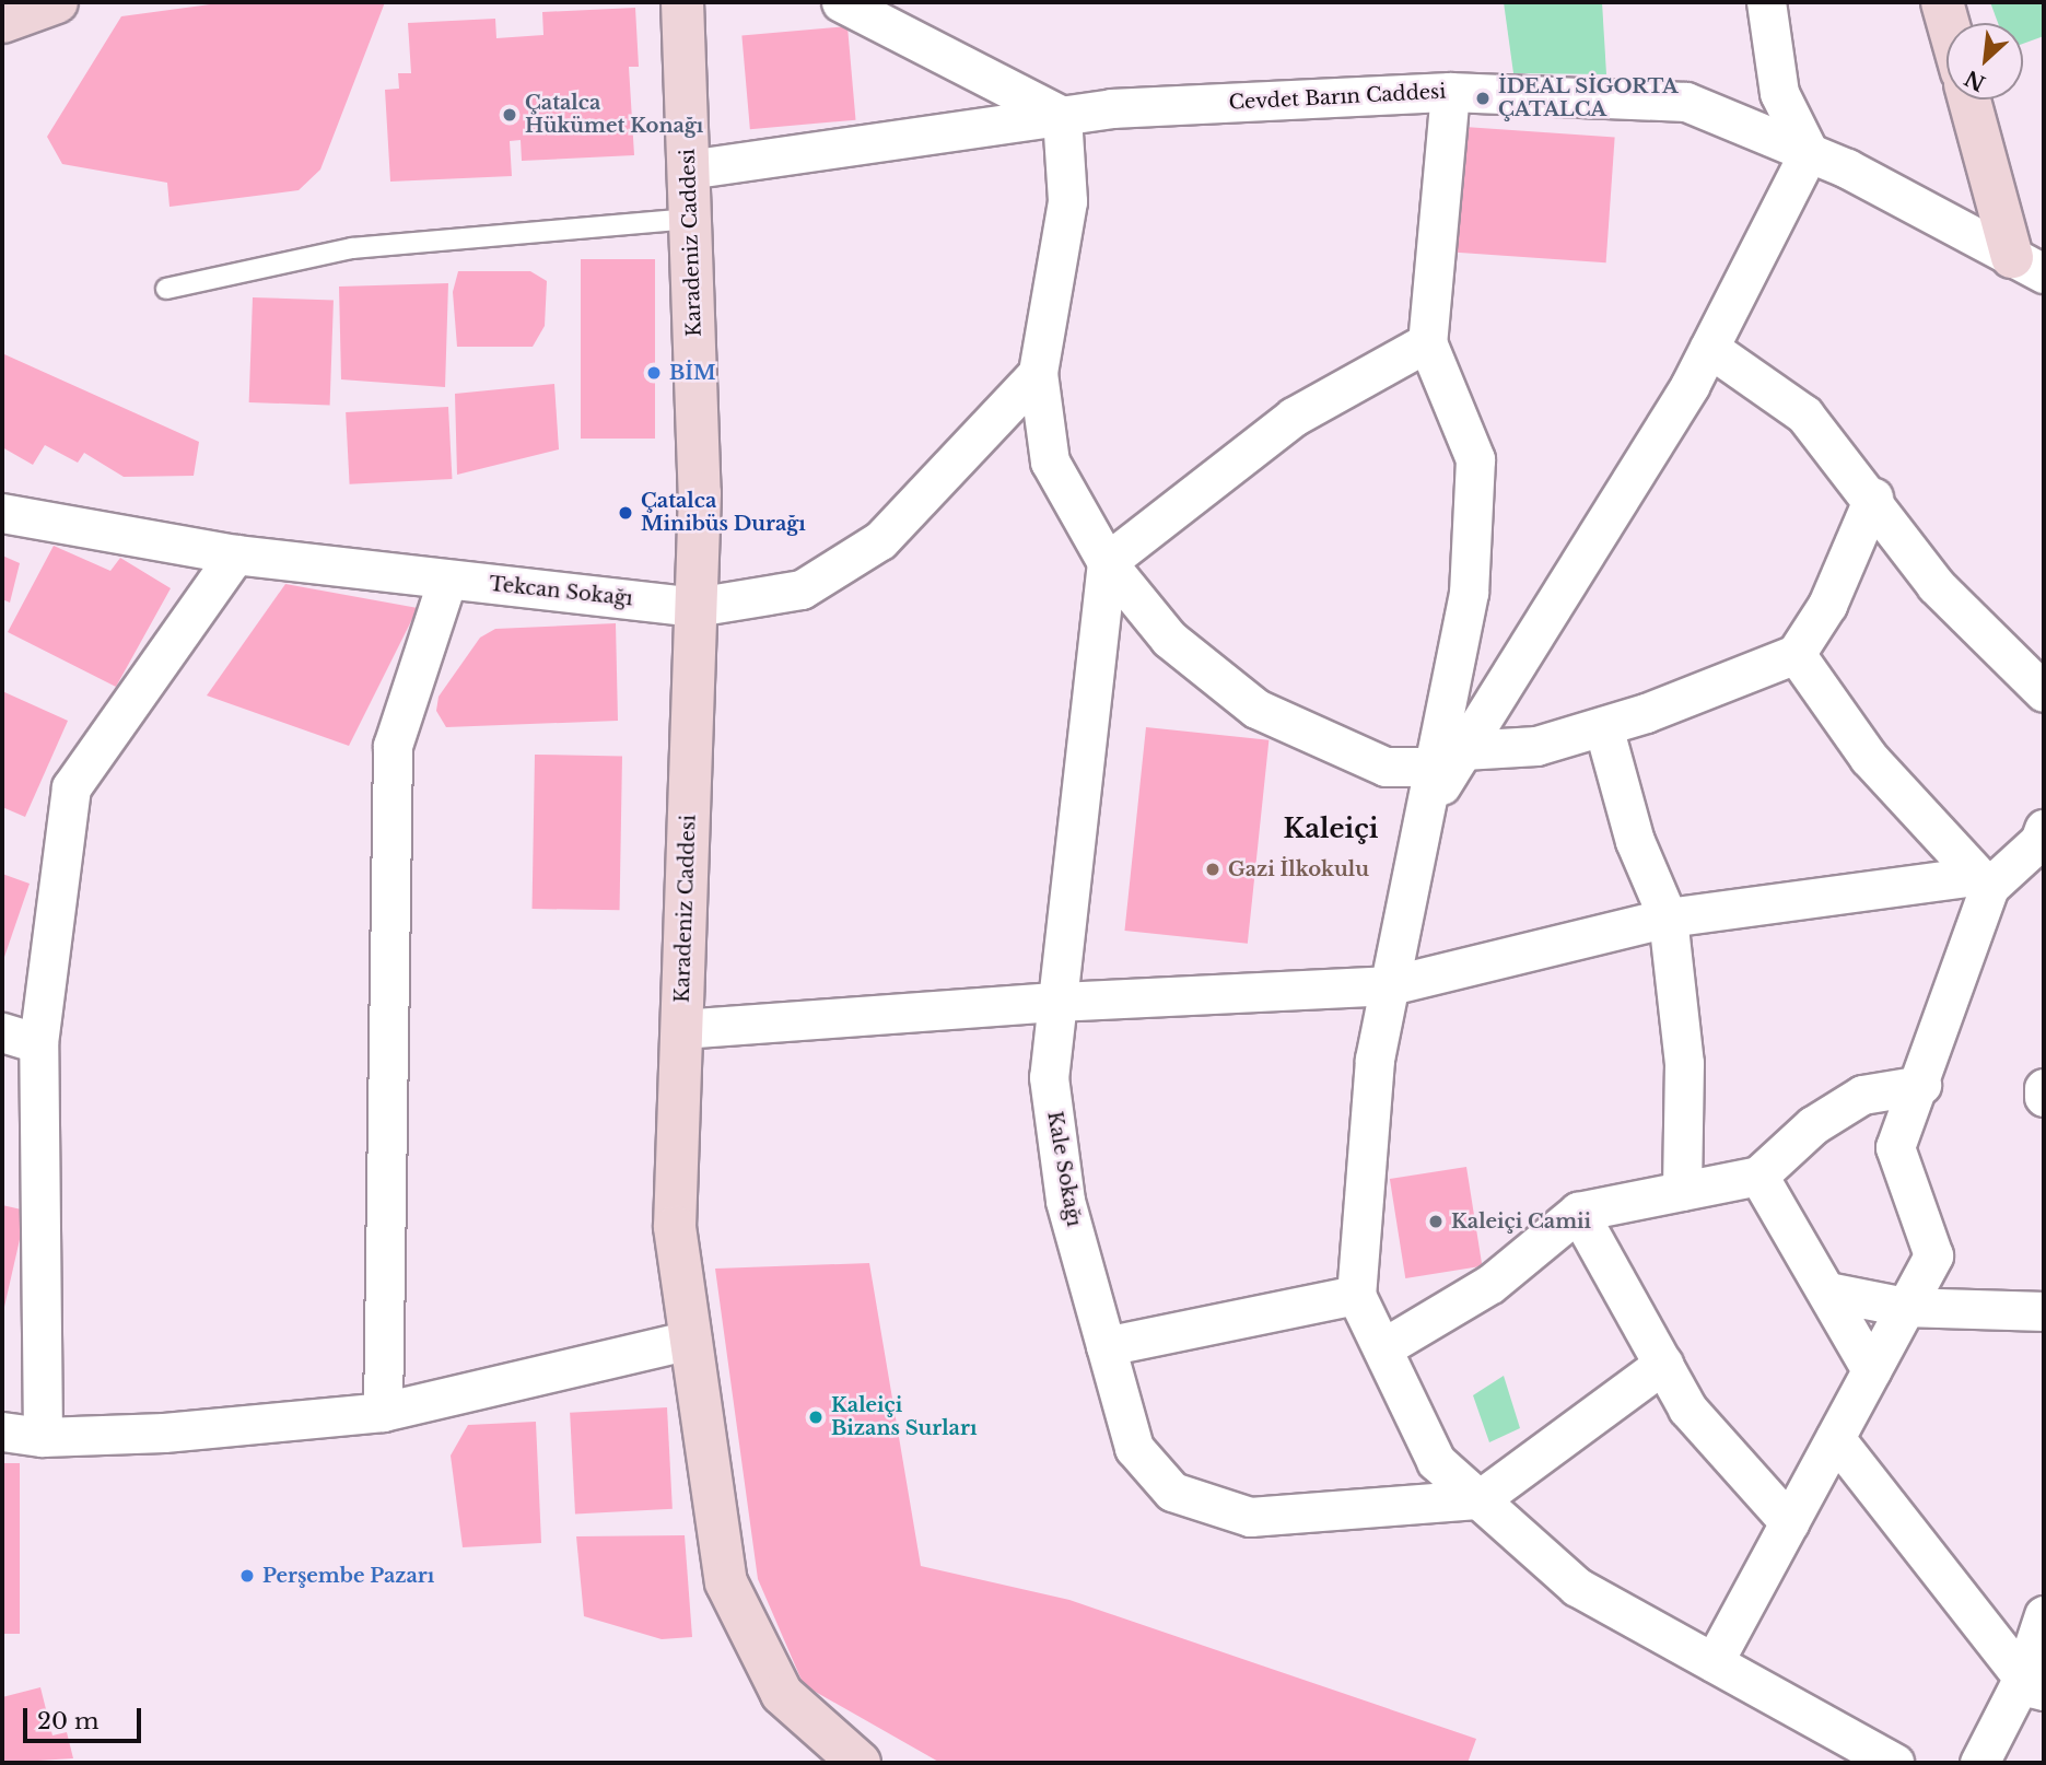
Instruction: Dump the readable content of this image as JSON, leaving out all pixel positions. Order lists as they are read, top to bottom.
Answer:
{
  "streets": {
    "street": [
      "Cevdet Barın Caddesi",
      "Karadeniz Caddesi",
      "Tekcan Sokağı",
      "Kale Sokağı"
    ]
  },
  "crossings": [
    ["Cevdet Barın Caddesi", "Karadeniz Caddesi"],
    ["Karadeniz Caddesi", "Tekcan Sokağı"]
  ],
  "districts": ["Kaleiçi"],
  "places": [
    "İDEAL SİGORTA ÇATALCA",
    "Çatalca Hükümet Konağı",
    "BİM",
    "Çatalca Minibüs Durağı",
    "Gazi İlkokulu",
    "Kaleiçi Camii",
    "Kaleiçi Bizans Surları",
    "Perşembe Pazarı"
  ],
  "scale_bar": "20 m",
  "north": "bottom left"
}
